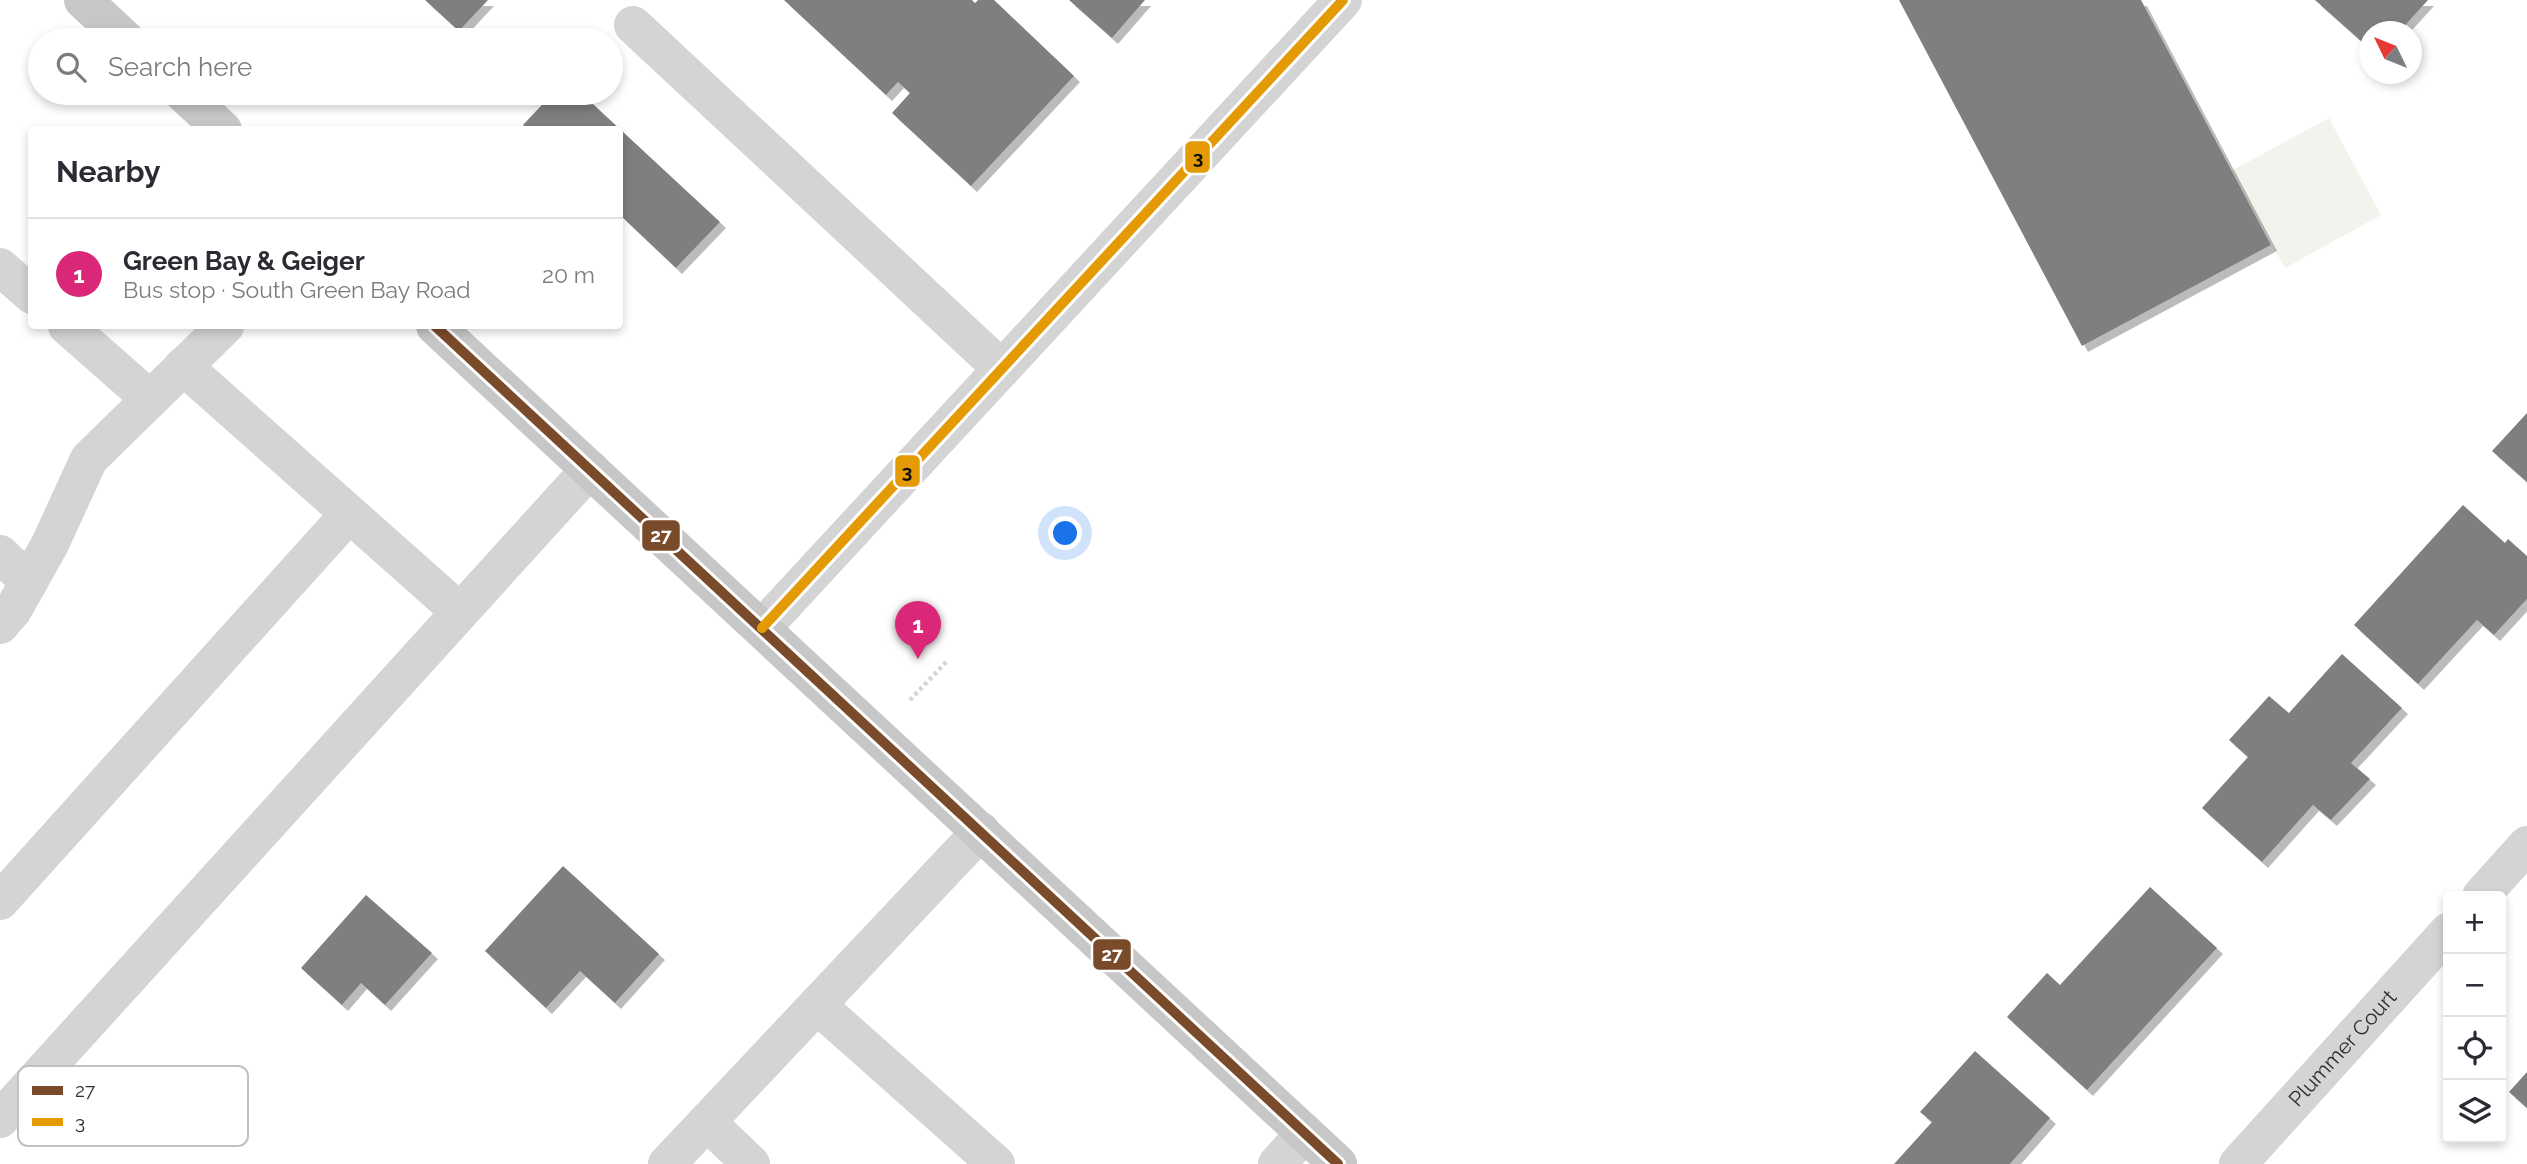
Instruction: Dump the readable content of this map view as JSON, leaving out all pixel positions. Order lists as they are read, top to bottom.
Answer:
{
  "streets": {
    "street": ["Plummer Court"]
  },
  "lines": ["transit line 3", "transit line 27"],
  "legend": ["27", "3"],
  "north": "top left",
  "page": {
    "search": "Search here",
    "heading": "Nearby",
    "list": [
      {
        "mark": "1",
        "name": "Green Bay & Geiger",
        "note": "Bus stop · South Green Bay Road",
        "value": "20 m"
      }
    ],
    "pins": "1",
    "map_buttons": ["+", "−"]
  }
}
